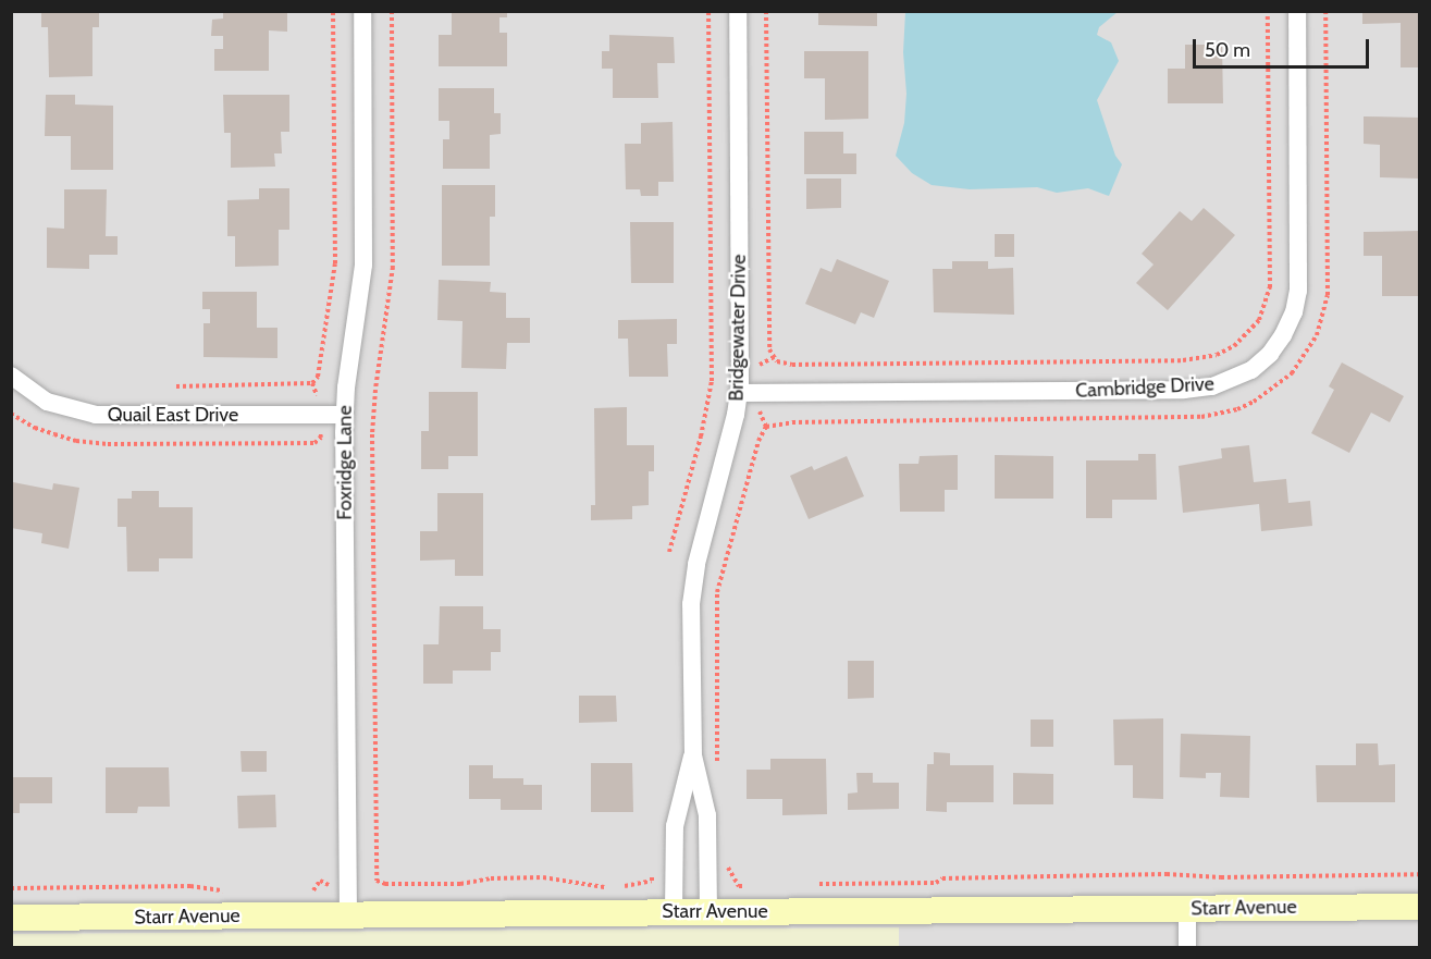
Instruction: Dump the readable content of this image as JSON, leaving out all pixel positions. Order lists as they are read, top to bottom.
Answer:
{
  "streets": {
    "street": [
      "Bridgewater Drive",
      "Cambridge Drive",
      "Quail East Drive",
      "Foxridge Lane",
      "Starr Avenue"
    ]
  },
  "crossings": [
    ["Bridgewater Drive", "Cambridge Drive"],
    ["Bridgewater Drive", "Starr Avenue"],
    ["Quail East Drive", "Foxridge Lane"],
    ["Foxridge Lane", "Starr Avenue"]
  ],
  "scale_bar": "50 m"
}
